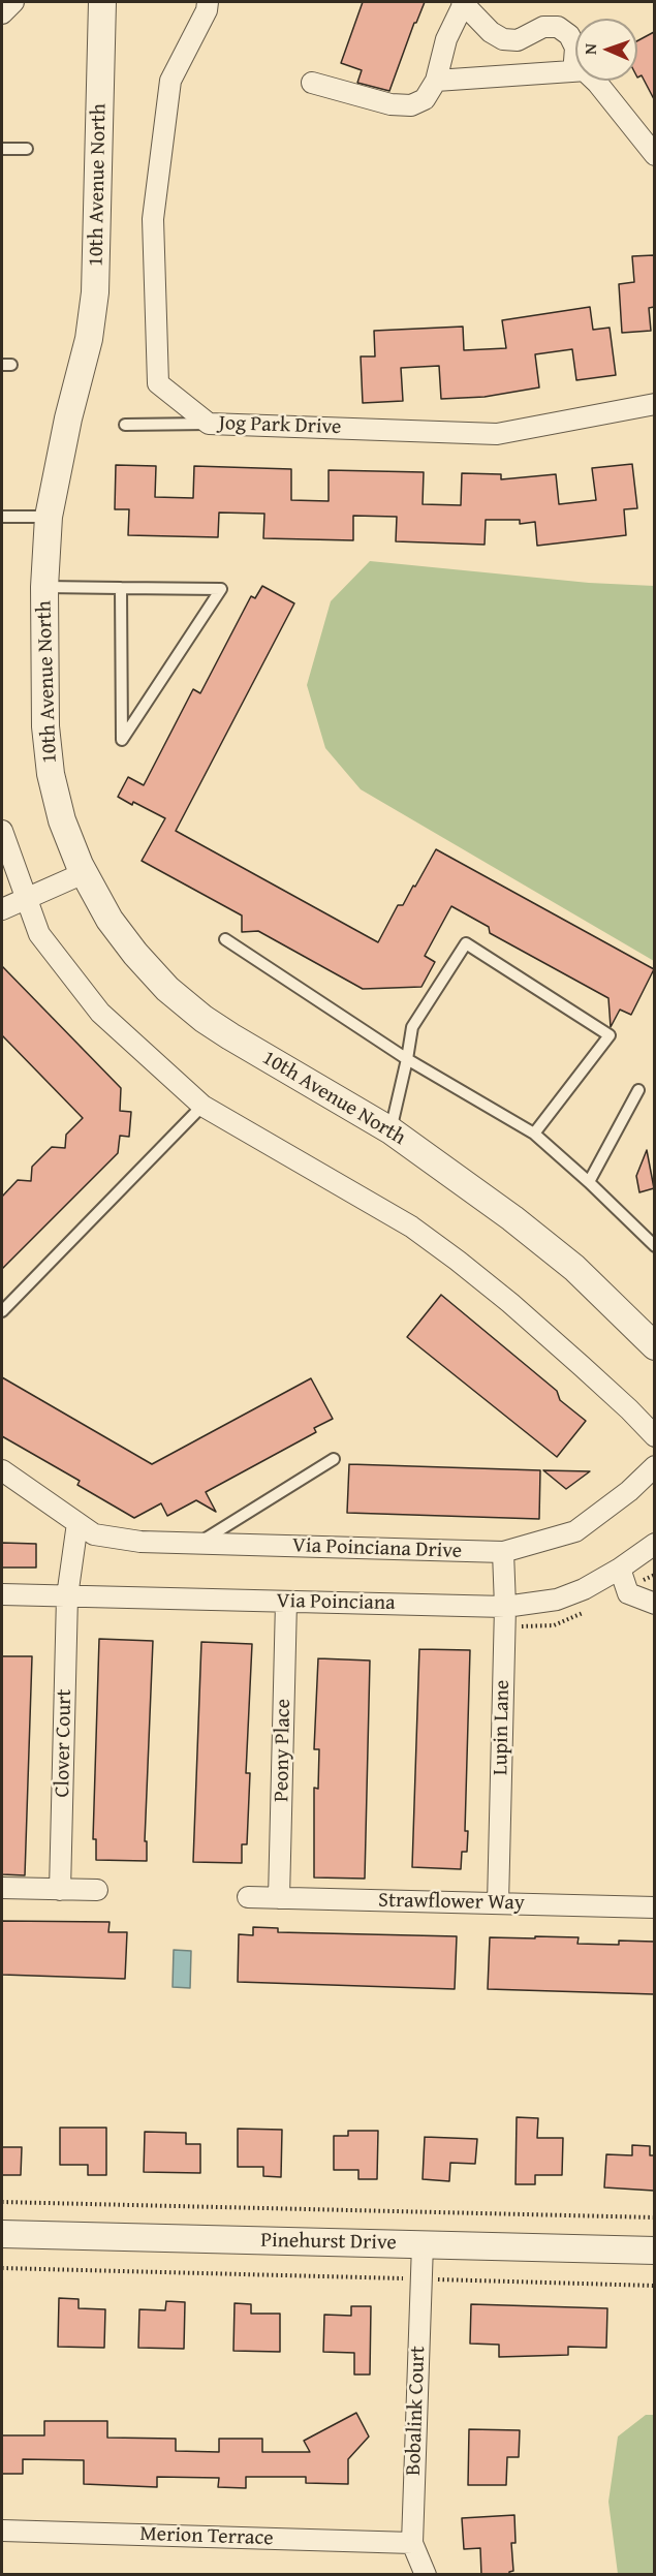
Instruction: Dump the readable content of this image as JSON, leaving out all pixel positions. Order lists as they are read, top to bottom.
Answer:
{
  "streets": {
    "street": [
      "10th Avenue North",
      "Jog Park Drive",
      "Via Poinciana Drive",
      "Via Poinciana",
      "Lupin Lane",
      "Clover Court",
      "Peony Place",
      "Strawflower Way",
      "Pinehurst Drive",
      "Bobalink Court",
      "Merion Terrace"
    ]
  },
  "crossings": [
    ["Via Poinciana Drive", "Lupin Lane"],
    ["Via Poinciana", "Lupin Lane"],
    ["Via Poinciana", "Clover Court"],
    ["Via Poinciana", "Peony Place"],
    ["Lupin Lane", "Strawflower Way"],
    ["Peony Place", "Strawflower Way"],
    ["Pinehurst Drive", "Bobalink Court"],
    ["Bobalink Court", "Merion Terrace"]
  ],
  "north": "left"
}
